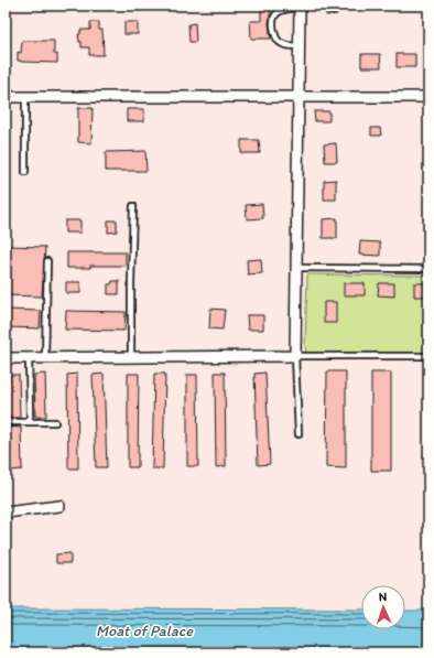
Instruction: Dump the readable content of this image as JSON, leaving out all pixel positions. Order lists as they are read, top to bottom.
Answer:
{
  "water": ["Moat of Palace"],
  "north": "top"
}
